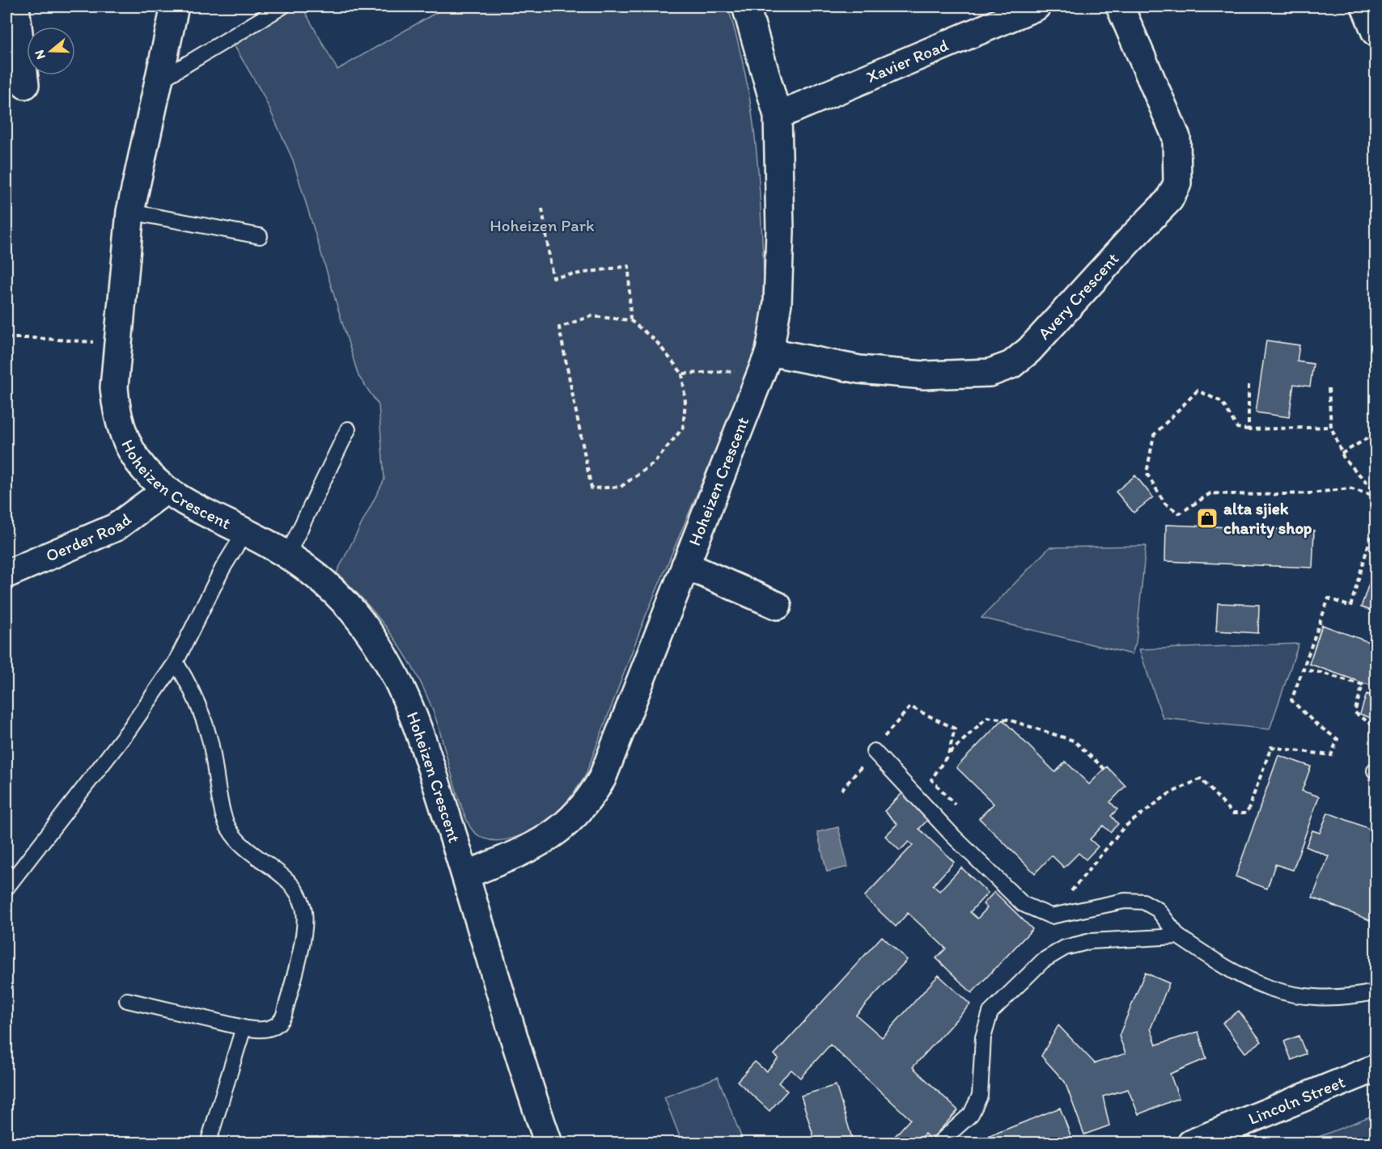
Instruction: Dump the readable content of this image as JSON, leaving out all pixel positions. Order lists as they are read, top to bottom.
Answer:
{
  "streets": {
    "main road": [
      "Xavier Road",
      "Avery Crescent",
      "Hoheizen Crescent",
      "Oerder Road",
      "Lincoln Street"
    ]
  },
  "crossings": [
    ["Xavier Road", "Hoheizen Crescent"],
    ["Avery Crescent", "Hoheizen Crescent"],
    ["Hoheizen Crescent", "Oerder Road"]
  ],
  "parks": ["Hoheizen Park"],
  "places": {
    "shop": ["alta sjiek charity shop"]
  },
  "north": "left"
}
